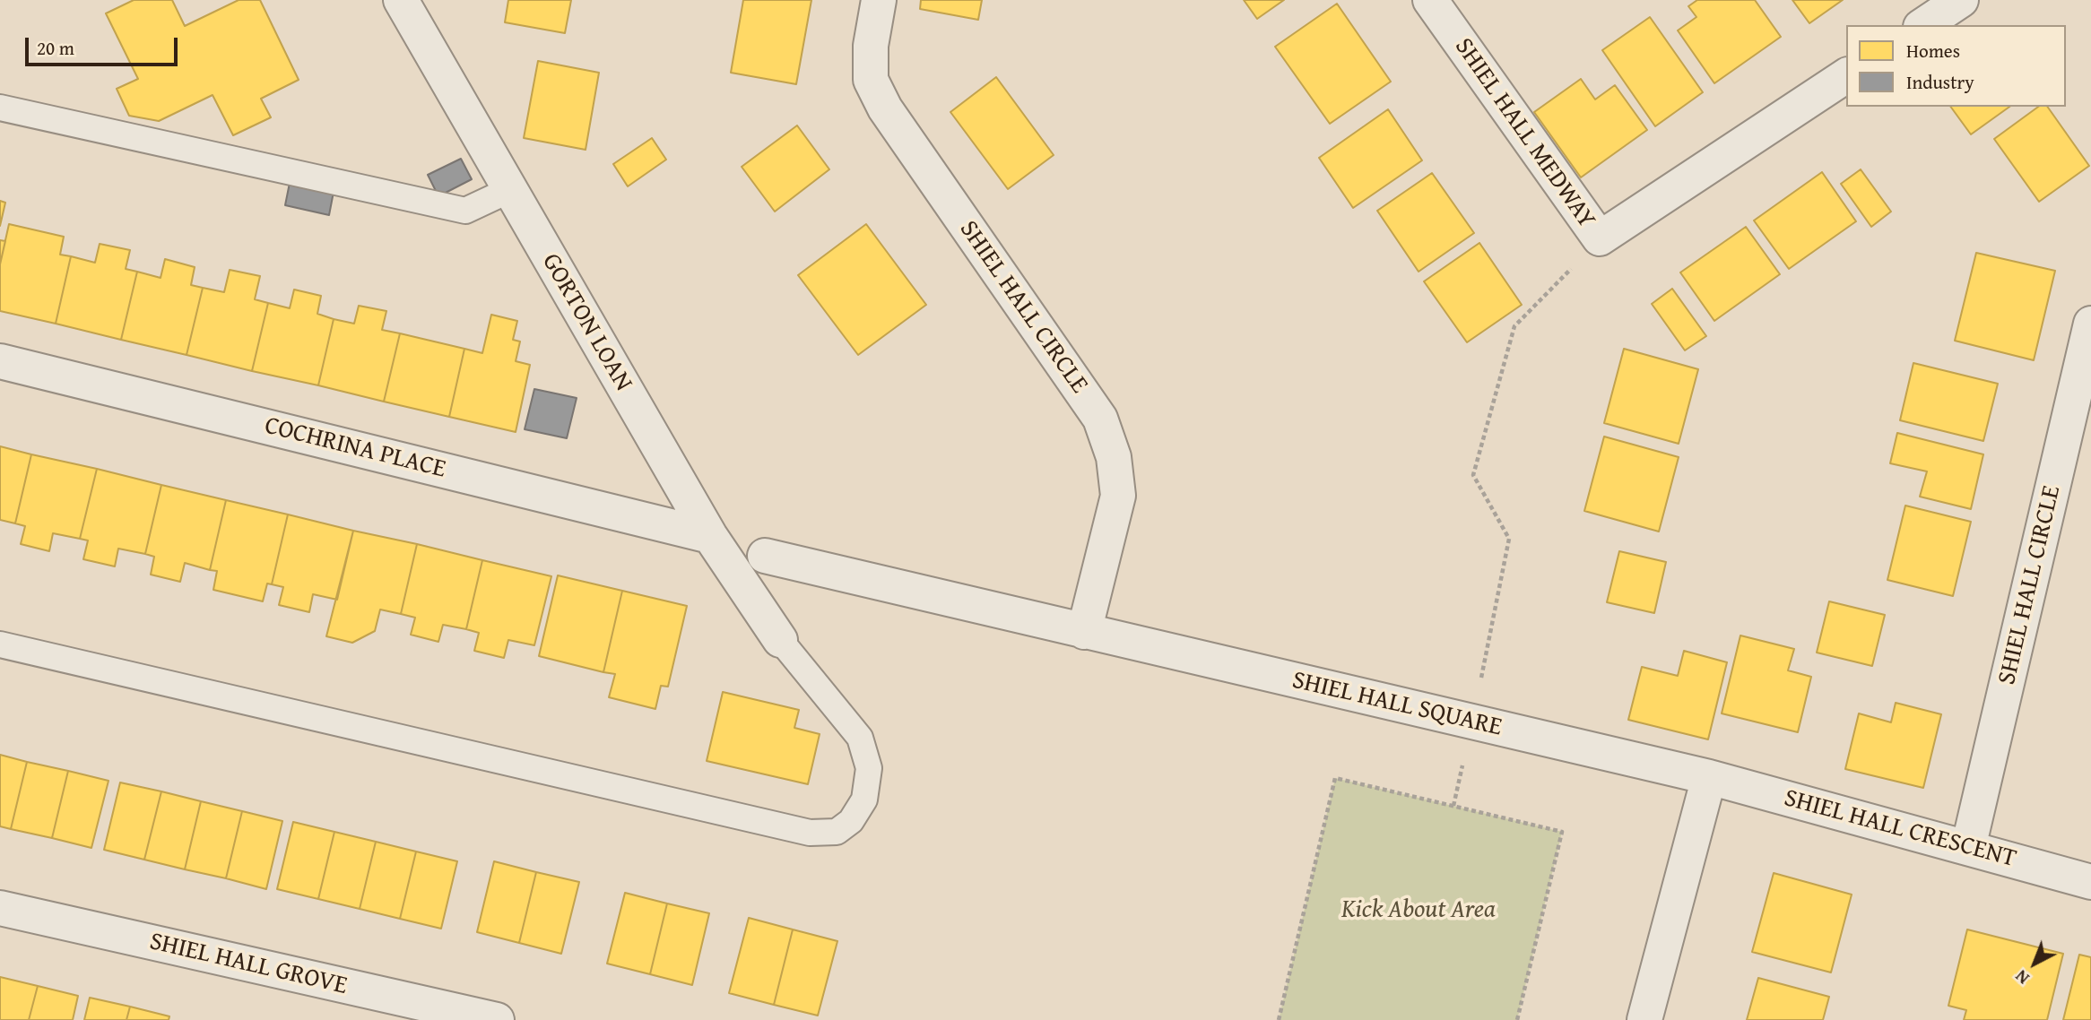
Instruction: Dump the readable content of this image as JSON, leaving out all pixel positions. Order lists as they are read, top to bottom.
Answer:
{
  "streets": {
    "street": [
      "SHIEL HALL MEDWAY",
      "SHIEL HALL CIRCLE",
      "GORTON LOAN",
      "COCHRINA PLACE",
      "SHIEL HALL SQUARE",
      "SHIEL HALL CRESCENT",
      "SHIEL HALL GROVE"
    ]
  },
  "crossings": [
    ["SHIEL HALL CIRCLE", "SHIEL HALL SQUARE"],
    ["SHIEL HALL CIRCLE", "SHIEL HALL CRESCENT"],
    ["GORTON LOAN", "COCHRINA PLACE"],
    ["SHIEL HALL SQUARE", "SHIEL HALL CRESCENT"]
  ],
  "parks": ["Kick About Area"],
  "legend": ["Homes", "Industry"],
  "scale_bar": "20 m",
  "north": "bottom left"
}
